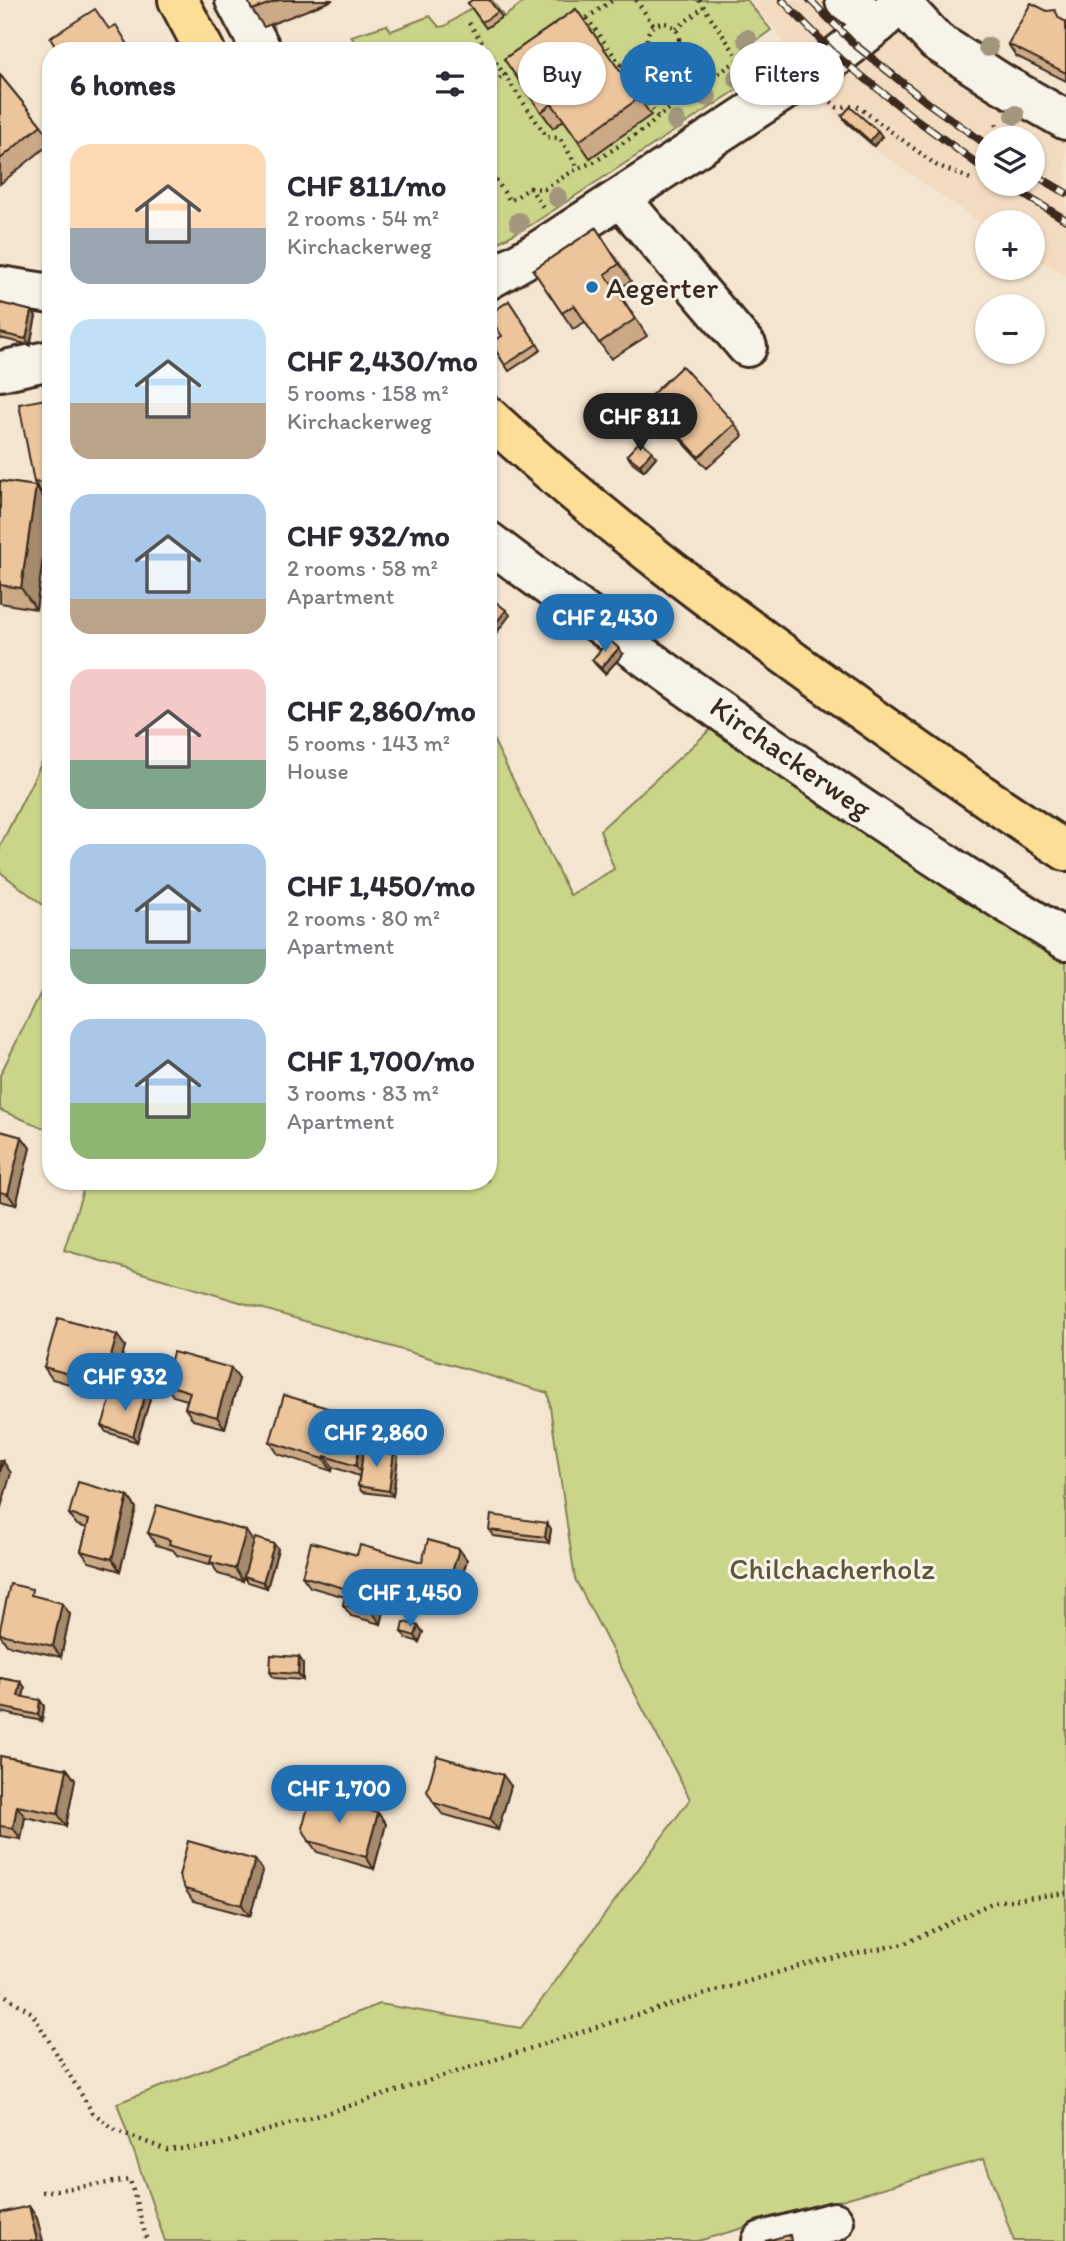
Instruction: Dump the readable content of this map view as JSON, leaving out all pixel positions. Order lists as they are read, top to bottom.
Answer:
{
  "streets": {
    "street": ["Kirchackerweg"]
  },
  "parks": ["Chilchacherholz"],
  "places": ["Aegerter"],
  "page": {
    "chip": ["Buy", "Rent", "Filters"],
    "heading": "6 homes",
    "map_buttons": ["+", "−"],
    "list": [
      {
        "name": "CHF 811/mo",
        "note": "2 rooms · 54 m² · Kirchackerweg"
      },
      {
        "name": "CHF 2,430/mo",
        "note": "5 rooms · 158 m² · Kirchackerweg"
      },
      {
        "name": "CHF 932/mo",
        "note": "2 rooms · 58 m² · Apartment"
      },
      {
        "name": "CHF 2,860/mo",
        "note": "5 rooms · 143 m² · House"
      },
      {
        "name": "CHF 1,450/mo",
        "note": "2 rooms · 80 m² · Apartment"
      },
      {
        "name": "CHF 1,700/mo",
        "note": "3 rooms · 83 m² · Apartment"
      }
    ],
    "price": [
      "CHF 811",
      "CHF 2,430",
      "CHF 932",
      "CHF 2,860",
      "CHF 1,450",
      "CHF 1,700"
    ]
  }
}
